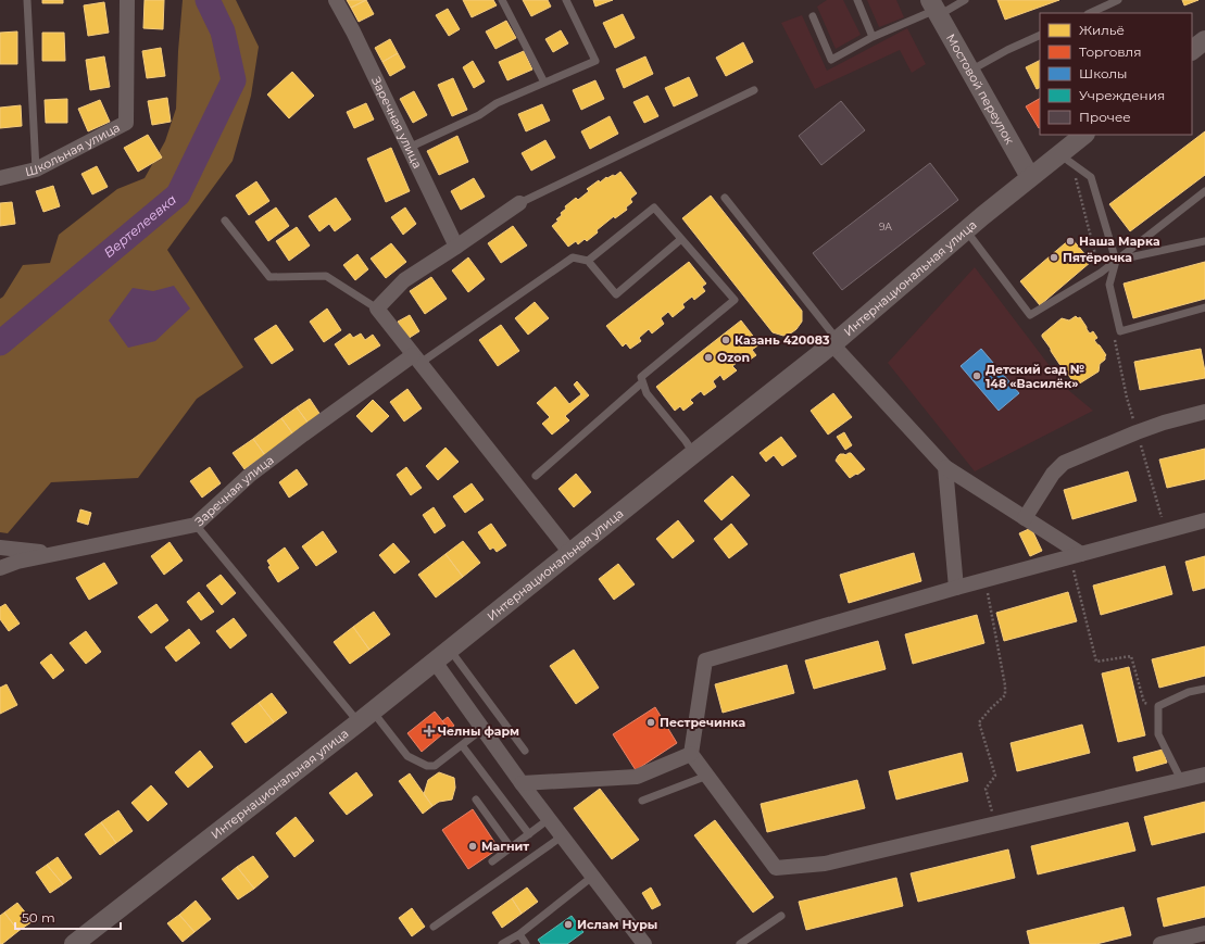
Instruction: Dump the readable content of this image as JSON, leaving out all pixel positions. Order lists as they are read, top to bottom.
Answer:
{
  "streets": {
    "street": [
      "Мостовой переулок",
      "Заречная улица",
      "Школьная улица",
      "Интернациональная улица"
    ]
  },
  "crossings": [
    ["Мостовой переулок", "Интернациональная улица"]
  ],
  "water": ["Вертелеевка"],
  "places": {
    "other": [
      "Наша Марка",
      "Пятёрочка",
      "Казань 420083",
      "Ozon",
      "Детский сад № 148 «Василёк»",
      "Пестречинка",
      "Магнит",
      "Ислам Нуры"
    ],
    "health": ["Челны фарм"]
  },
  "house_numbers": ["9А"],
  "legend": [
    "Жильё",
    "Торговля",
    "Школы",
    "Учреждения",
    "Прочее"
  ],
  "scale_bar": "50 m"
}
